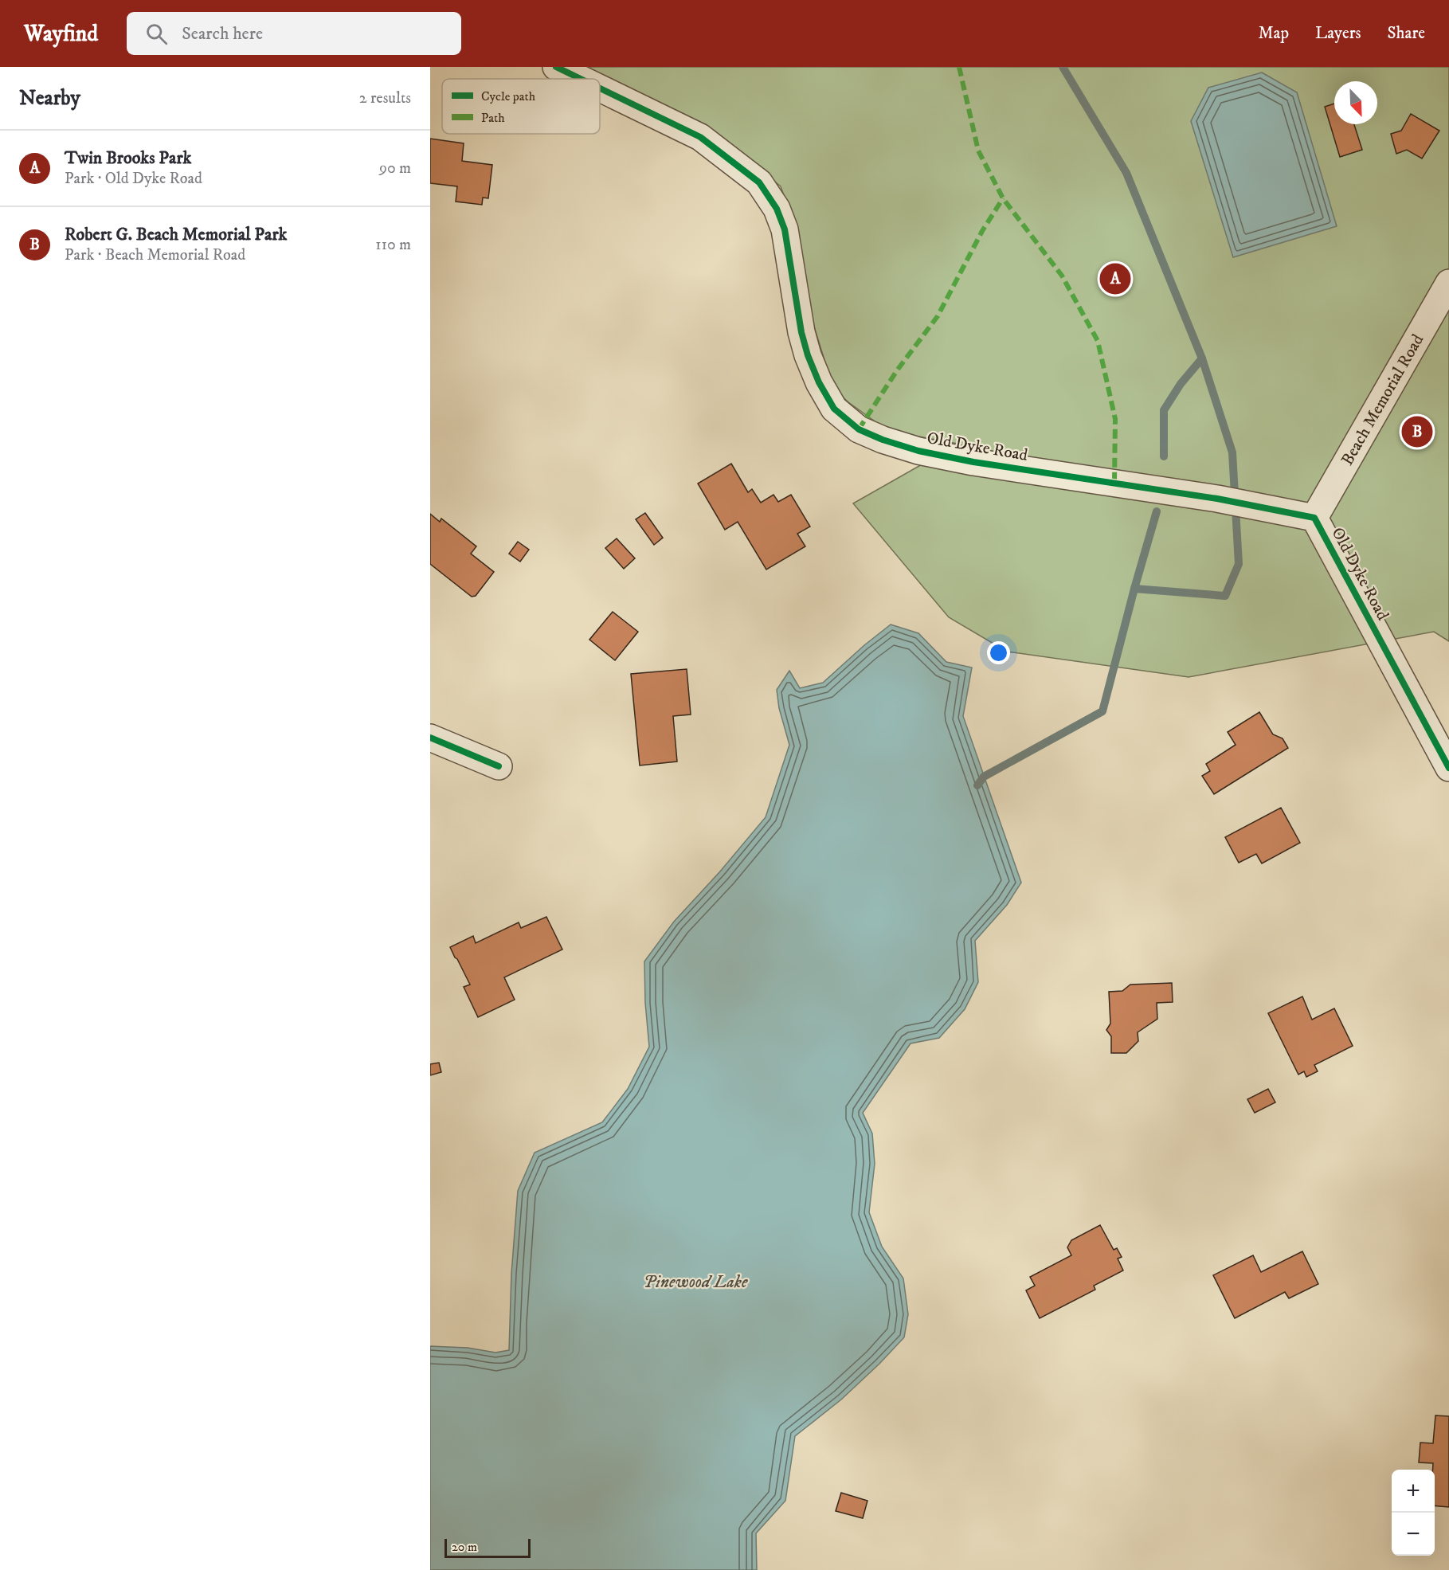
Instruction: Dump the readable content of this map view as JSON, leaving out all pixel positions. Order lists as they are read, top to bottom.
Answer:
{
  "streets": {
    "street": ["Beach Memorial Road", "Old Dyke Road"]
  },
  "crossings": [
    ["Beach Memorial Road", "Old Dyke Road"]
  ],
  "water": ["Pinewood Lake"],
  "legend": ["Cycle path", "Path"],
  "scale_bar": "20 m",
  "north": "bottom right",
  "page": {
    "header": "Wayfind",
    "search": "Search here",
    "nav": ["Map", "Layers", "Share"],
    "heading": ["Nearby", "2 results"],
    "list": [
      {
        "mark": "A",
        "name": "Twin Brooks Park",
        "note": "Park · Old Dyke Road",
        "value": "90 m"
      },
      {
        "mark": "B",
        "name": "Robert G. Beach Memorial Park",
        "note": "Park · Beach Memorial Road",
        "value": "110 m"
      }
    ],
    "pins": ["A", "B"],
    "map_buttons": ["+", "−"],
    "scale": "20 m"
  }
}
